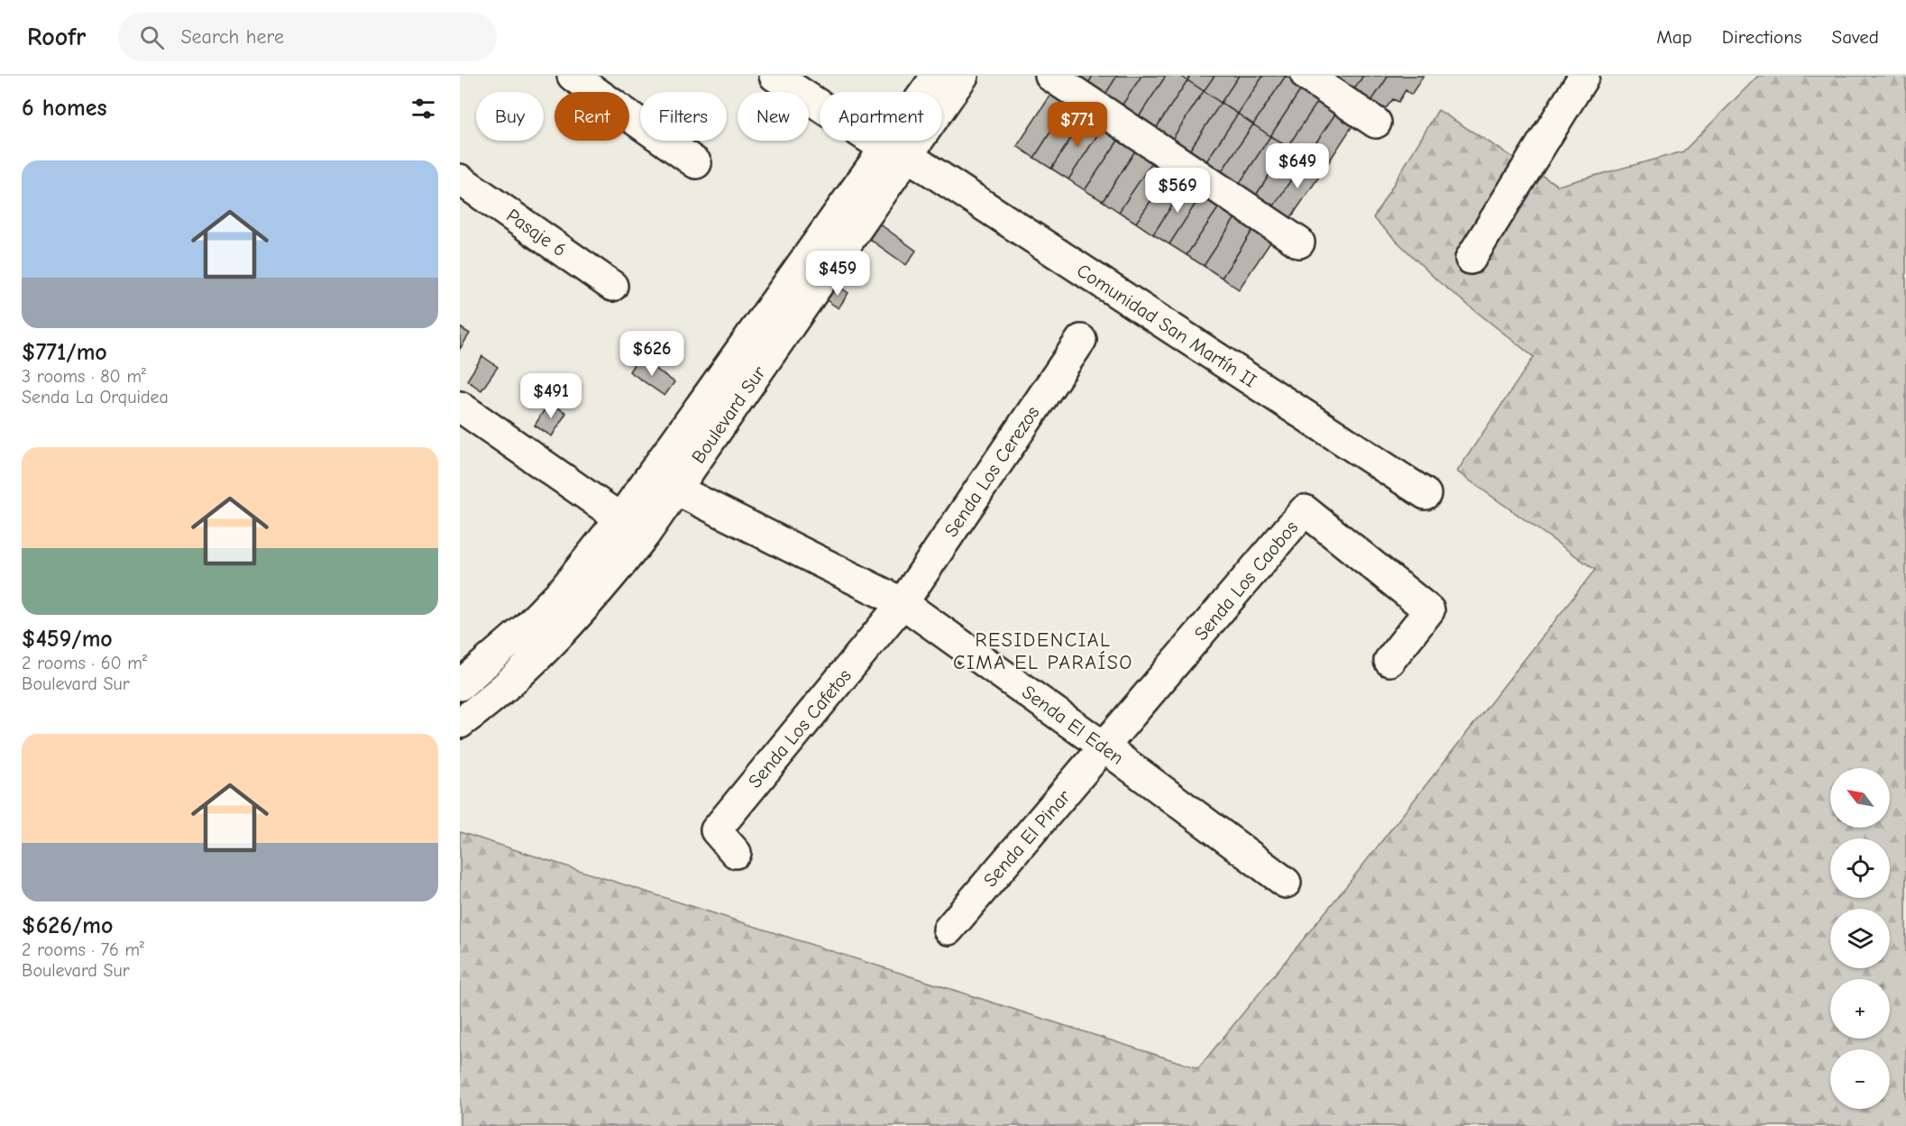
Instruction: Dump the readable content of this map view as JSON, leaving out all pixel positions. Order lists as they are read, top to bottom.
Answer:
{
  "streets": {
    "main road": [
      "Pasaje 6",
      "Comunidad San Martín II",
      "Boulevard Sur",
      "Senda Los Cerezos",
      "Senda Los Caobos",
      "Senda El Eden",
      "Senda Los Cafetos",
      "Senda El Pinar"
    ]
  },
  "crossings": [
    ["Comunidad San Martín II", "Boulevard Sur"],
    ["Boulevard Sur", "Senda El Eden"],
    ["Senda Los Cerezos", "Senda El Eden"],
    ["Senda Los Cerezos", "Senda Los Cafetos"],
    ["Senda Los Caobos", "Senda El Eden"],
    ["Senda Los Caobos", "Senda El Pinar"],
    ["Senda El Eden", "Senda Los Cafetos"],
    ["Senda El Eden", "Senda El Pinar"]
  ],
  "districts": ["RESIDENCIAL CIMA EL PARAÍSO"],
  "north": "top left",
  "page": {
    "header": "Roofr",
    "search": "Search here",
    "nav": ["Map", "Directions", "Saved"],
    "heading": "6 homes",
    "chip": [
      "Buy",
      "Rent",
      "Filters",
      "New",
      "Apartment"
    ],
    "price": [
      "$771",
      "$649",
      "$569",
      "$459",
      "$626",
      "$491"
    ],
    "list": [
      {
        "name": "$771/mo",
        "note": "3 rooms · 80 m² · Senda La Orquidea"
      },
      {
        "name": "$459/mo",
        "note": "2 rooms · 60 m² · Boulevard Sur"
      },
      {
        "name": "$626/mo",
        "note": "2 rooms · 76 m² · Boulevard Sur"
      }
    ],
    "map_buttons": ["+", "−"]
  }
}
